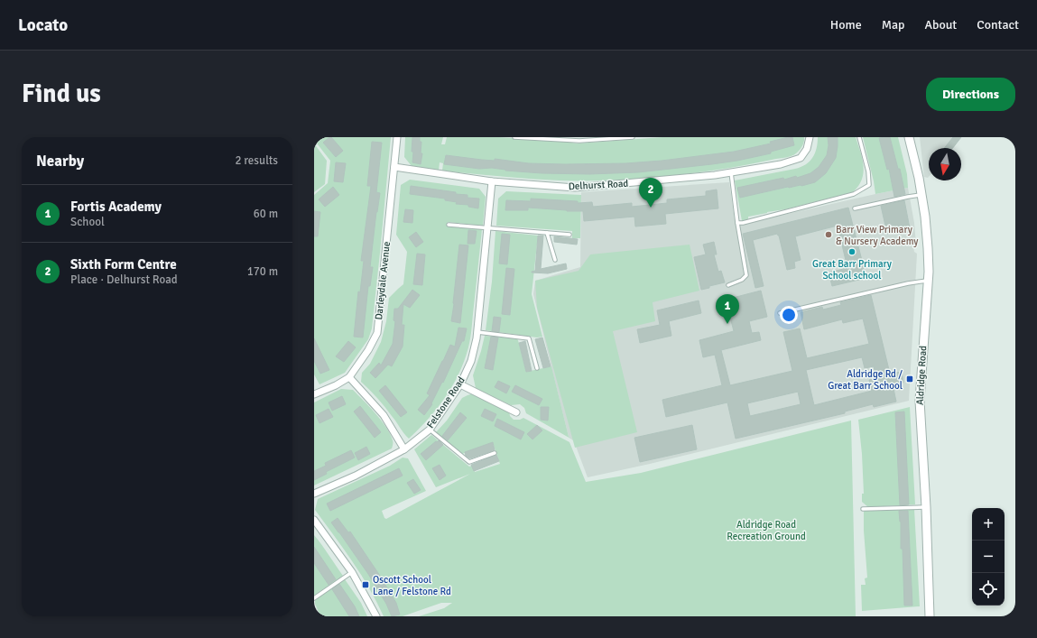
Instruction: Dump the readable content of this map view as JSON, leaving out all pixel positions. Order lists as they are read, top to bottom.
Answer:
{
  "streets": {
    "street": [
      "Delhurst Road",
      "Darleydale Avenue",
      "Aldridge Road",
      "Felstone Road"
    ]
  },
  "crossings": [
    ["Delhurst Road", "Darleydale Avenue"],
    ["Delhurst Road", "Felstone Road"]
  ],
  "parks": ["Aldridge Road Recreation Ground"],
  "places": {
    "other": ["Barr View Primary & Nursery Academy", "Great Barr Primary School school"],
    "transit": ["Aldridge Rd / Great Barr School", "Oscott School Lane / Felstone Rd"]
  },
  "north": "bottom",
  "page": {
    "header": "Locato",
    "nav": [
      "Home",
      "Map",
      "About",
      "Contact"
    ],
    "buttons": "Directions",
    "title": "Find us",
    "heading": ["Nearby", "2 results"],
    "pins": ["2", "1"],
    "list": [
      {
        "mark": "1",
        "name": "Fortis Academy",
        "note": "School",
        "value": "60 m"
      },
      {
        "mark": "2",
        "name": "Sixth Form Centre",
        "note": "Place · Delhurst Road",
        "value": "170 m"
      }
    ],
    "map_buttons": ["+", "−"]
  }
}
